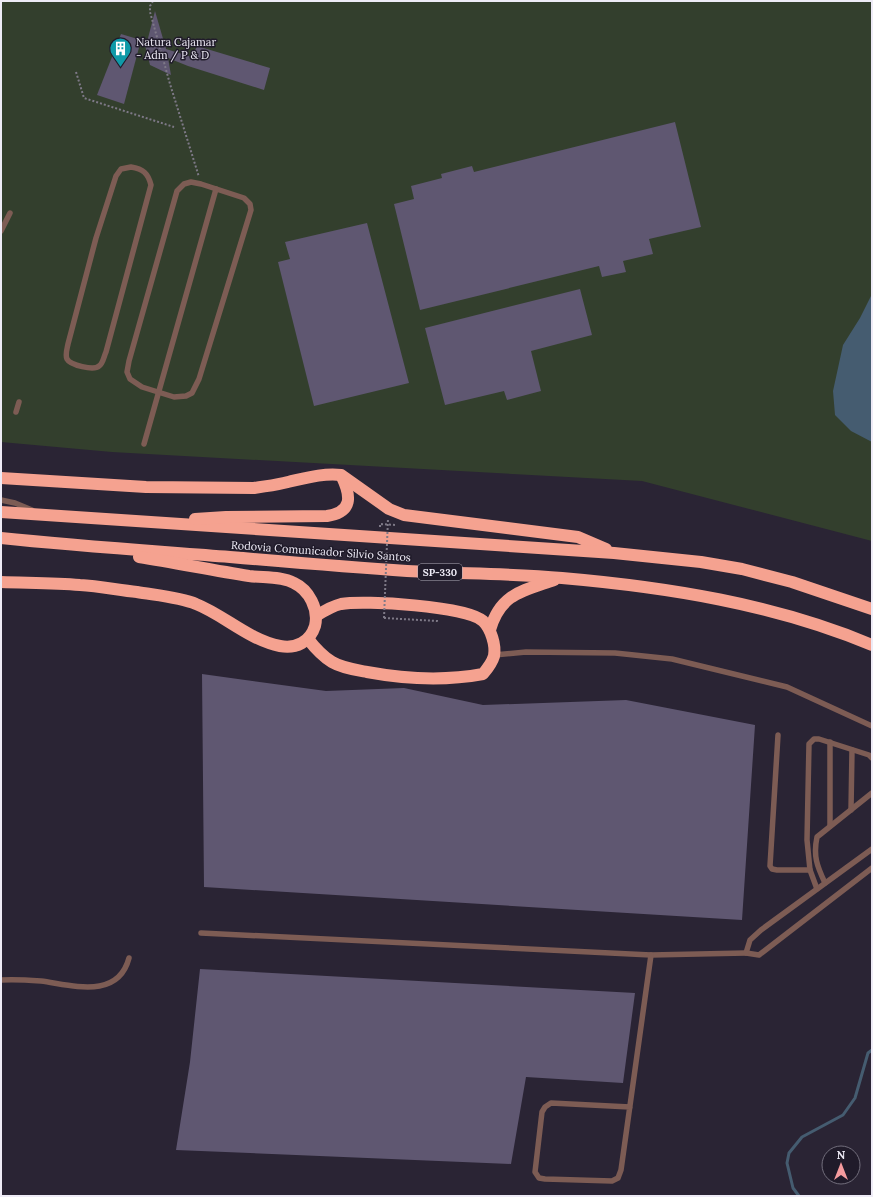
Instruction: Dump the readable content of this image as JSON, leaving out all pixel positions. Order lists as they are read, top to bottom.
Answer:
{
  "streets": {
    "highway": ["Rodovia Comunicador Silvio Santos", "SP-330"]
  },
  "places": {
    "building": ["Natura Cajamar - Adm / P & D"]
  },
  "north": "top"
}
